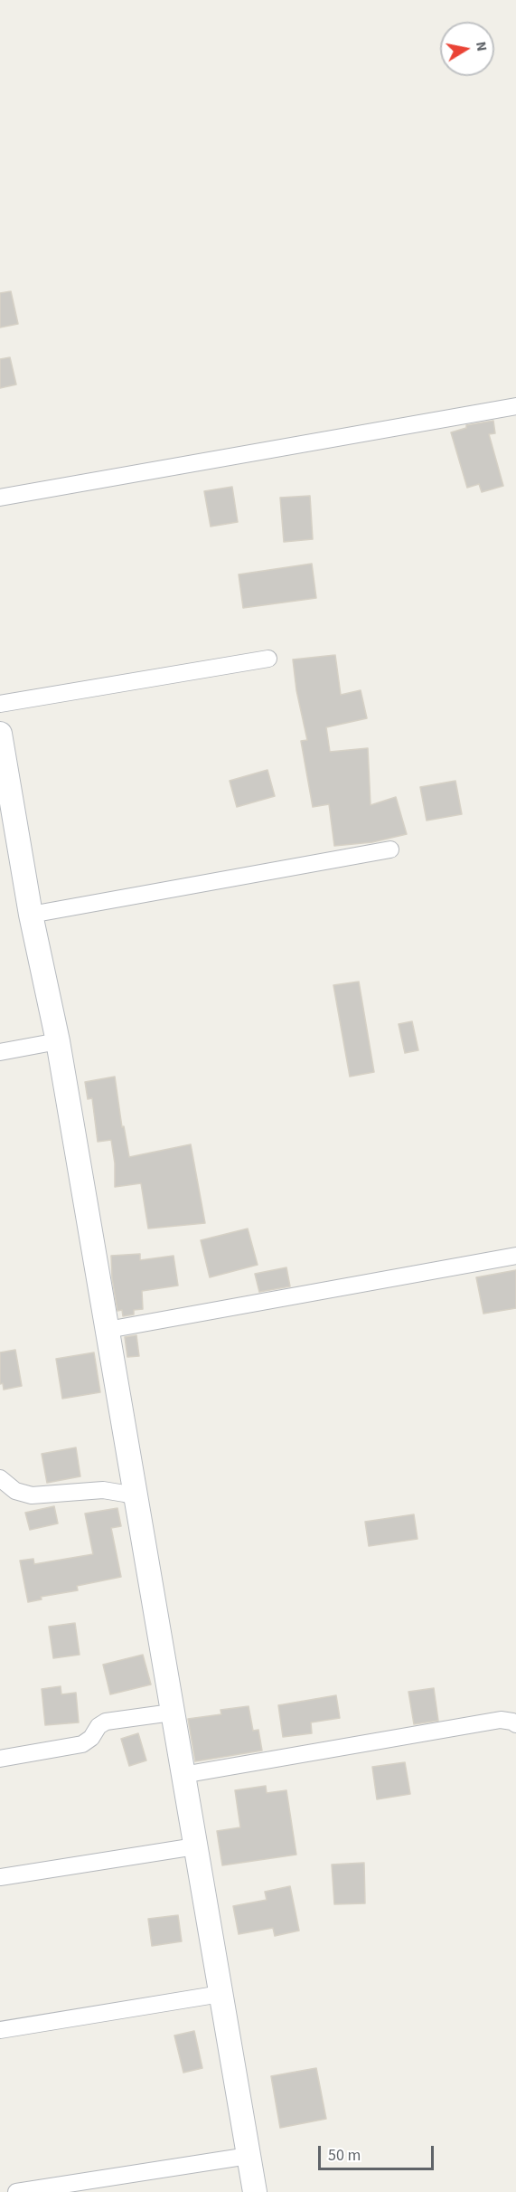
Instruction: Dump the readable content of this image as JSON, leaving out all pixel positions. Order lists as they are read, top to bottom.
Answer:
{
  "scale_bar": "50 m",
  "north": "right"
}
